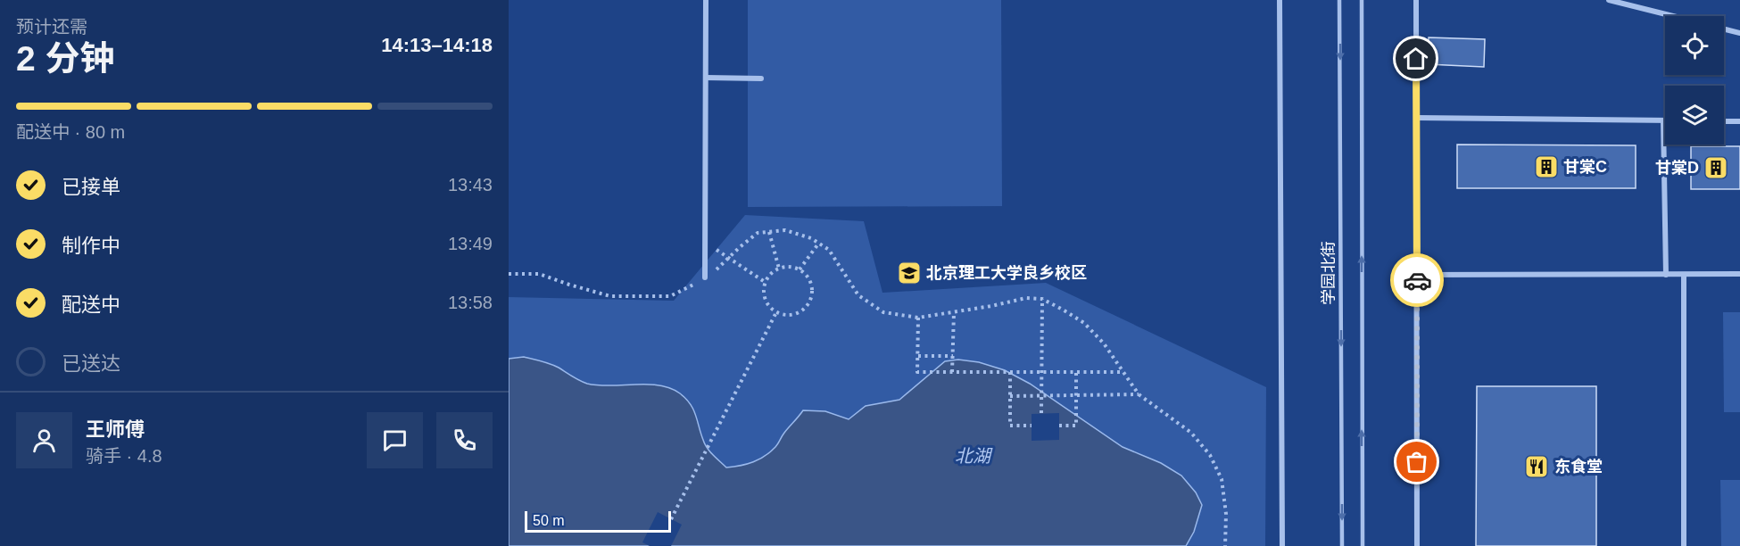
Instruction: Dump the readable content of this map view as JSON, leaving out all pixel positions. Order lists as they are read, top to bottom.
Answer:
{
  "streets": {
    "lane": ["学园北街"]
  },
  "water": ["北湖"],
  "places": {
    "building": ["甘棠C", "甘棠D"],
    "school or university": ["北京理工大学良乡校区"],
    "restaurant": ["东食堂"]
  },
  "scale_bar": "50 m",
  "page": {
    "heading": ["2 分钟", "预计还需", "14:13–14:18"],
    "panel": ["王师傅", "骑手 · 4.8"],
    "bar": "配送中 · 80 m",
    "list": [
      ["已接单", "13:43"],
      ["制作中", "13:49"],
      ["配送中", "13:58"],
      "已送达"
    ],
    "scale": "50 m"
  }
}
